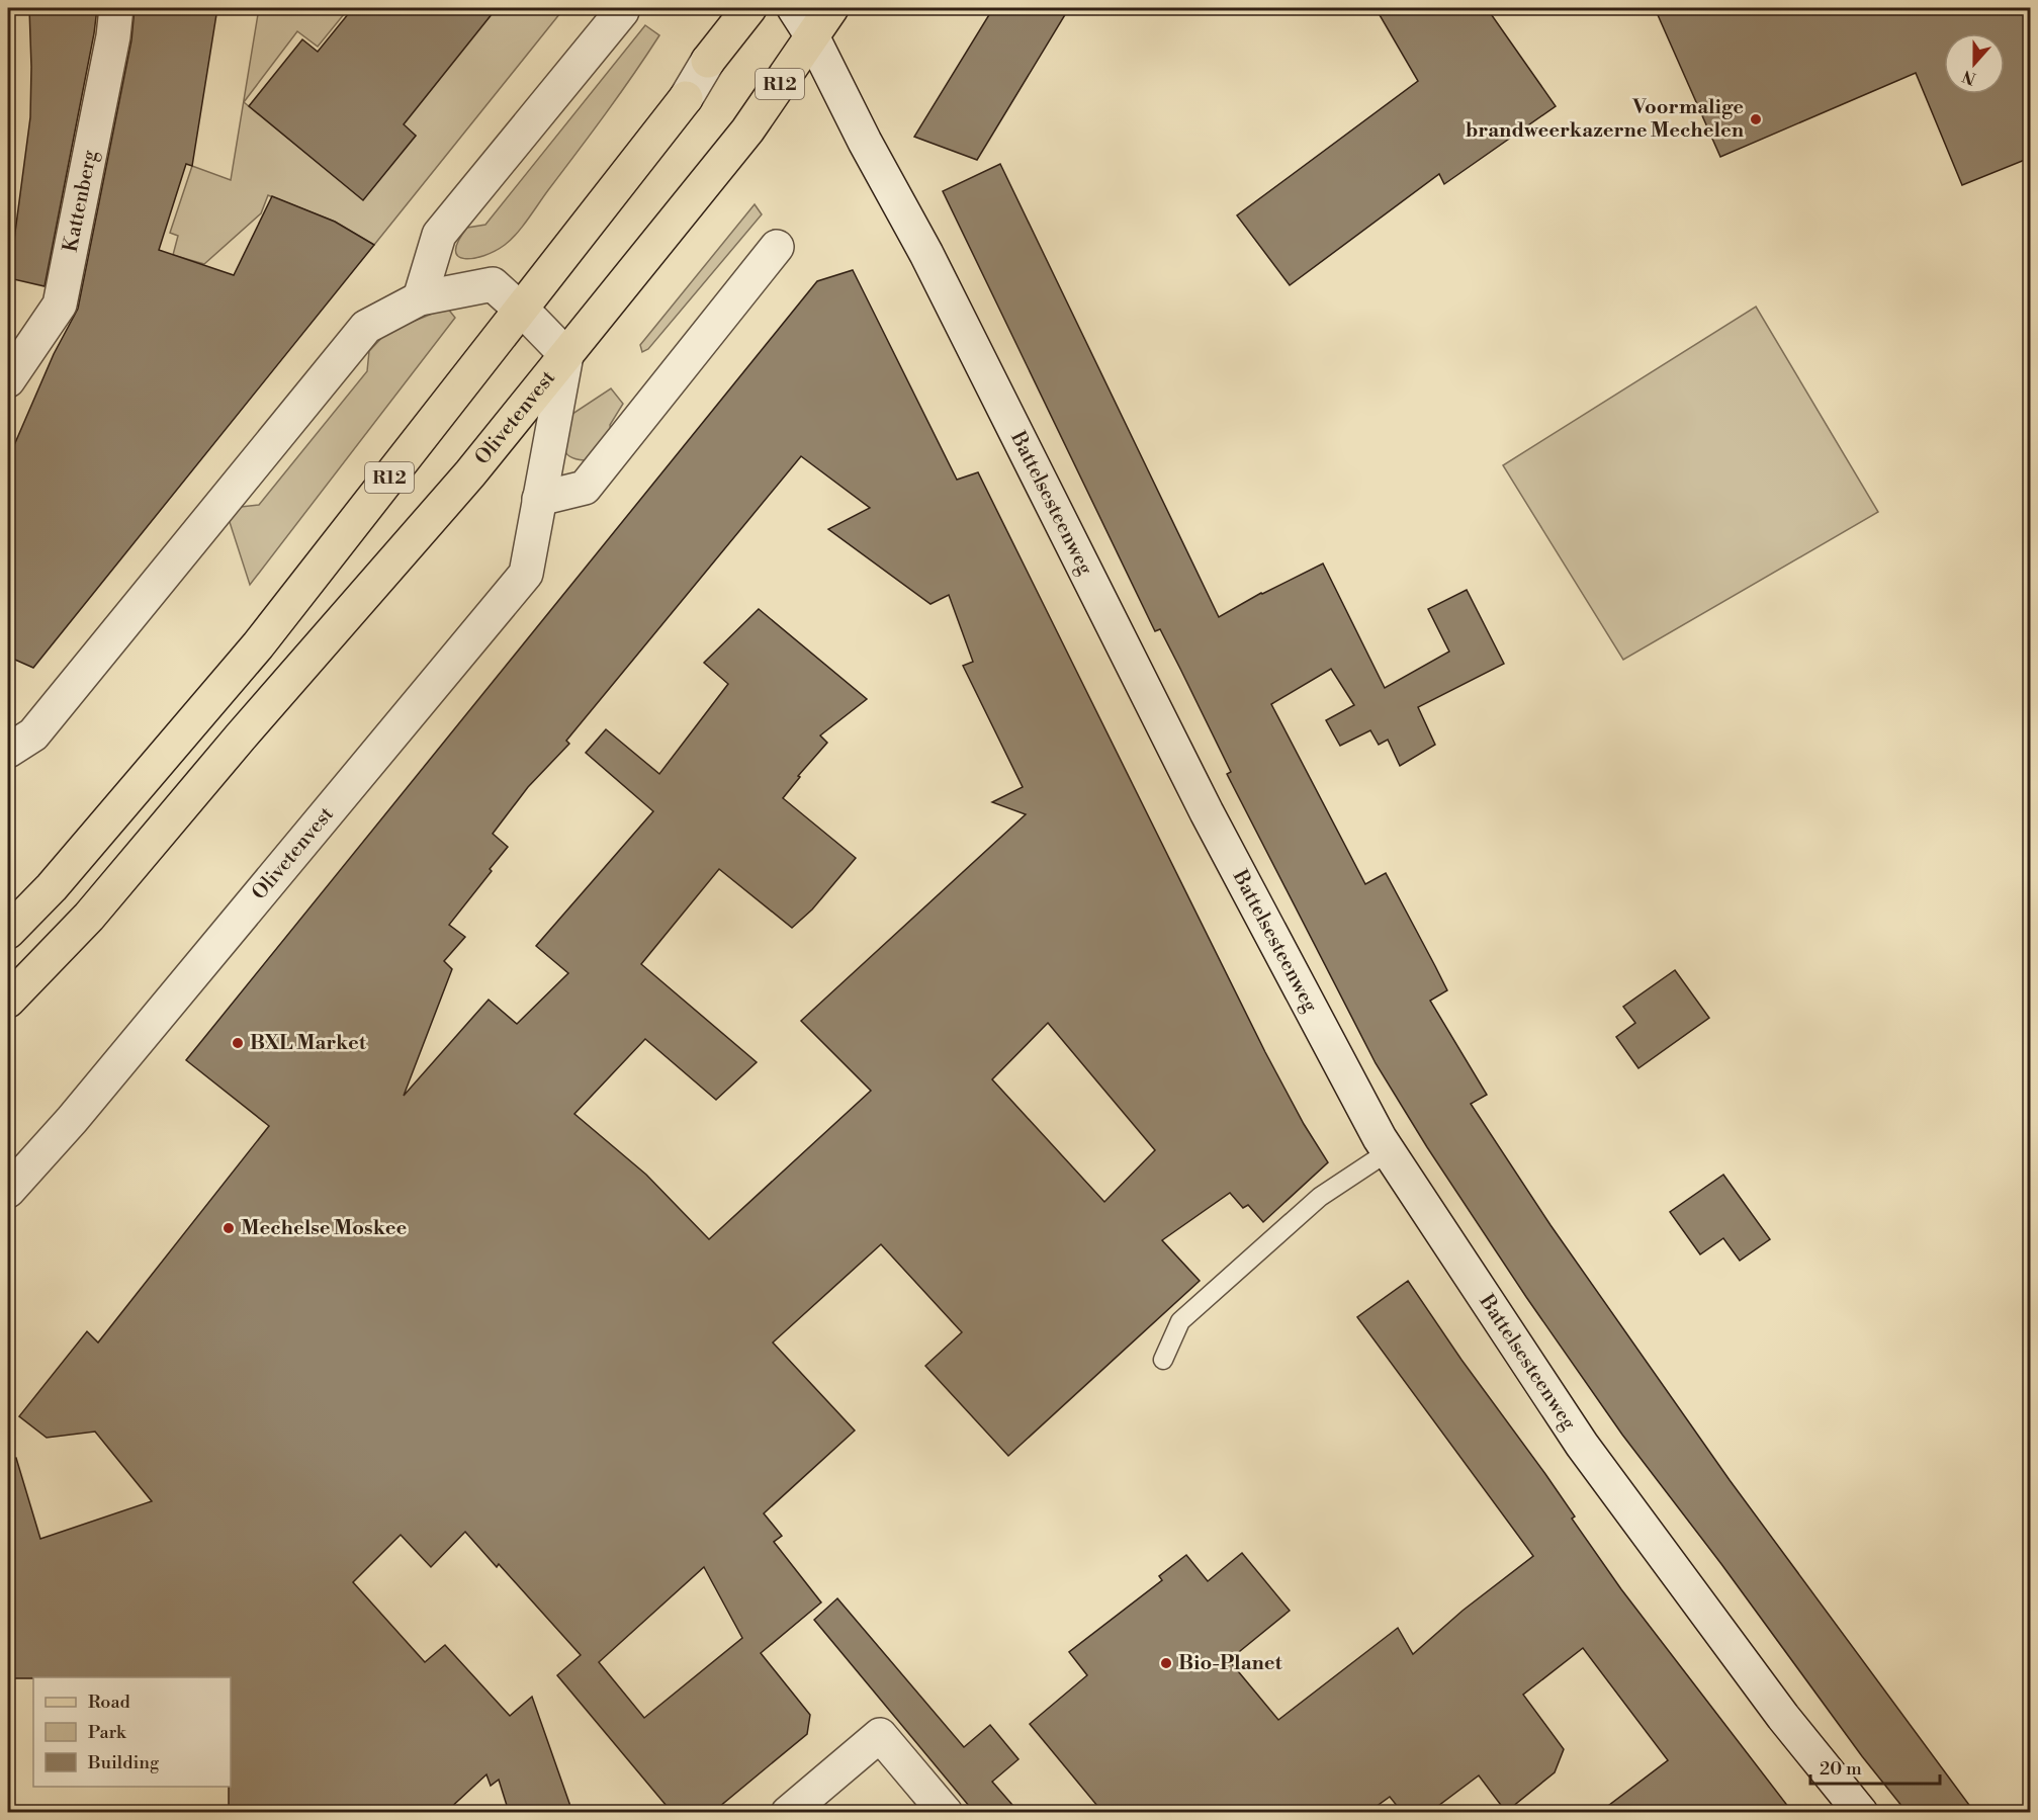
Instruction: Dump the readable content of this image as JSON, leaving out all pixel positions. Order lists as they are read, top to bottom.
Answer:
{
  "streets": {
    "main road": ["R12", "Olivetenvest"],
    "street": ["Kattenberg", "Battelsesteenweg"]
  },
  "crossings": [
    ["R12", "Olivetenvest"],
    ["R12", "Battelsesteenweg"],
    ["Olivetenvest", "Battelsesteenweg"]
  ],
  "places": [
    "Voormalige brandweerkazerne Mechelen",
    "BXL Market",
    "Mechelse Moskee",
    "Bio-Planet"
  ],
  "legend": ["Road", "Park", "Building"],
  "scale_bar": "20 m",
  "north": "bottom"
}
